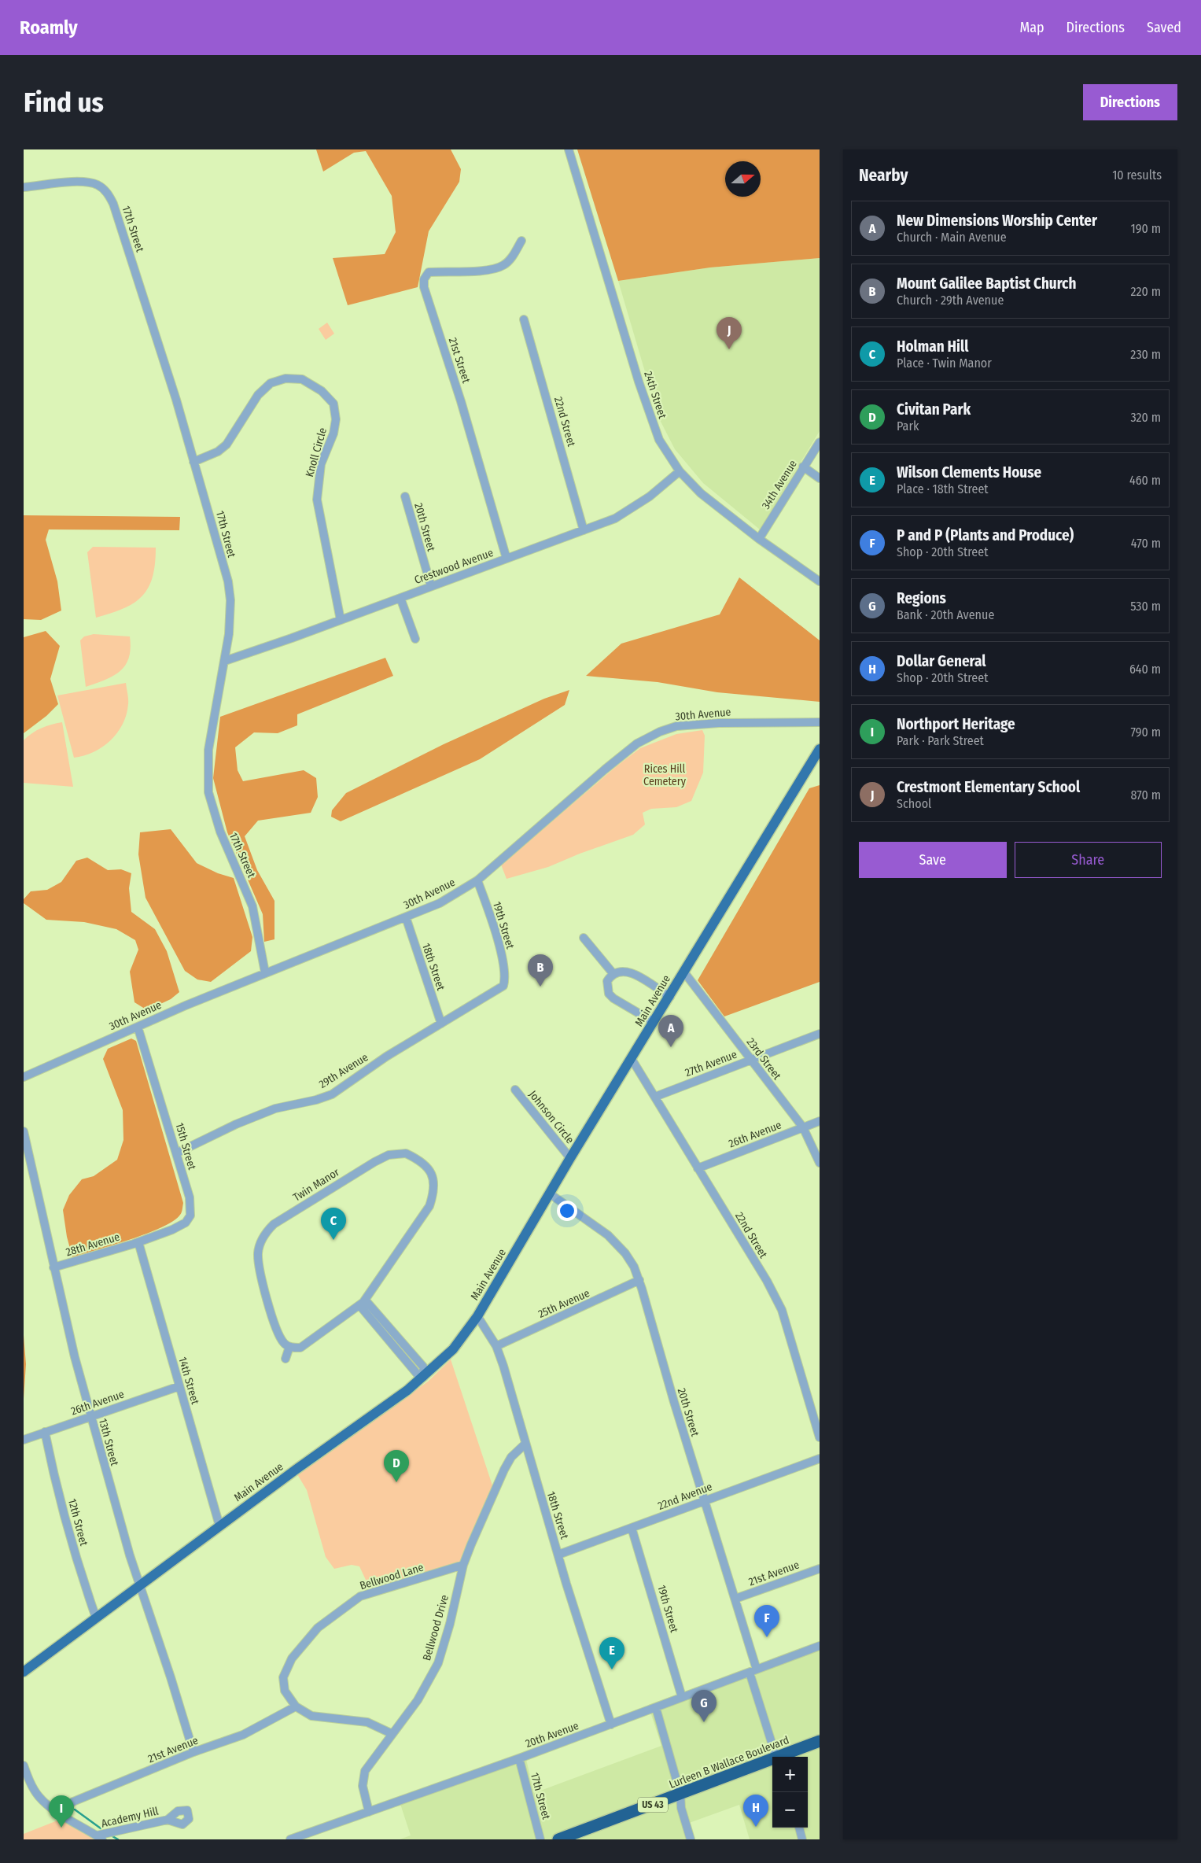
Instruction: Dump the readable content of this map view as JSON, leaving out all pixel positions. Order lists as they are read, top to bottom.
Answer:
{
  "streets": {
    "highway": ["Lurleen B Wallace Boulevard", "US 43"],
    "main road": ["Main Avenue"],
    "street": [
      "17th Street",
      "21st Street",
      "24th Street",
      "22nd Street",
      "Knoll Circle",
      "34th Avenue",
      "20th Street",
      "Crestwood Avenue",
      "30th Avenue",
      "19th Street",
      "18th Street",
      "23rd Street",
      "27th Avenue",
      "29th Avenue",
      "Johnson Circle",
      "26th Avenue",
      "15th Street",
      "Twin Manor",
      "28th Avenue",
      "25th Avenue",
      "14th Street",
      "13th Street",
      "22nd Avenue",
      "12th Street",
      "21st Avenue",
      "Bellwood Lane",
      "Bellwood Drive",
      "20th Avenue",
      "Academy Hill"
    ]
  },
  "crossings": [
    ["17th Street", "Knoll Circle"],
    ["17th Street", "Crestwood Avenue"],
    ["17th Street", "30th Avenue"],
    ["17th Street", "20th Avenue"],
    ["21st Street", "Crestwood Avenue"],
    ["24th Street", "34th Avenue"],
    ["24th Street", "Crestwood Avenue"],
    ["22nd Street", "Crestwood Avenue"],
    ["22nd Street", "Main Avenue"],
    ["22nd Street", "27th Avenue"],
    ["22nd Street", "26th Avenue"],
    ["Knoll Circle", "Crestwood Avenue"],
    ["20th Street", "Crestwood Avenue"],
    ["20th Street", "Main Avenue"],
    ["20th Street", "25th Avenue"],
    ["20th Street", "22nd Avenue"],
    ["20th Street", "21st Avenue"],
    ["20th Street", "20th Avenue"],
    ["30th Avenue", "19th Street"],
    ["30th Avenue", "18th Street"],
    ["30th Avenue", "15th Street"],
    ["19th Street", "29th Avenue"],
    ["19th Street", "22nd Avenue"],
    ["19th Street", "20th Avenue"],
    ["18th Street", "Main Avenue"],
    ["18th Street", "29th Avenue"],
    ["18th Street", "25th Avenue"],
    ["18th Street", "22nd Avenue"],
    ["18th Street", "Bellwood Drive"],
    ["18th Street", "20th Avenue"],
    ["Main Avenue", "23rd Street"],
    ["Main Avenue", "Johnson Circle"],
    ["Main Avenue", "14th Street"],
    ["Main Avenue", "13th Street"],
    ["Main Avenue", "12th Street"],
    ["23rd Street", "27th Avenue"],
    ["23rd Street", "26th Avenue"],
    ["29th Avenue", "15th Street"],
    ["26th Avenue", "14th Street"],
    ["26th Avenue", "13th Street"],
    ["26th Avenue", "12th Street"],
    ["15th Street", "28th Avenue"],
    ["15th Street", "14th Street"],
    ["28th Avenue", "14th Street"],
    ["28th Avenue", "13th Street"],
    ["13th Street", "21st Avenue"],
    ["21st Avenue", "Bellwood Lane"],
    ["Bellwood Lane", "Bellwood Drive"],
    ["Bellwood Drive", "20th Avenue"]
  ],
  "parks": ["Rices Hill Cemetery"],
  "north": "right",
  "page": {
    "header": "Roamly",
    "nav": ["Map", "Directions", "Saved"],
    "buttons": [
      "Directions",
      ["Save", "Share"]
    ],
    "title": "Find us",
    "heading": ["Nearby", "10 results"],
    "list": [
      {
        "mark": "A",
        "name": "New Dimensions Worship Center",
        "note": "Church · Main Avenue",
        "value": "190 m"
      },
      {
        "mark": "B",
        "name": "Mount Galilee Baptist Church",
        "note": "Church · 29th Avenue",
        "value": "220 m"
      },
      {
        "mark": "C",
        "name": "Holman Hill",
        "note": "Place · Twin Manor",
        "value": "230 m"
      },
      {
        "mark": "D",
        "name": "Civitan Park",
        "note": "Park",
        "value": "320 m"
      },
      {
        "mark": "E",
        "name": "Wilson Clements House",
        "note": "Place · 18th Street",
        "value": "460 m"
      },
      {
        "mark": "F",
        "name": "P and P (Plants and Produce)",
        "note": "Shop · 20th Street",
        "value": "470 m"
      },
      {
        "mark": "G",
        "name": "Regions",
        "note": "Bank · 20th Avenue",
        "value": "530 m"
      },
      {
        "mark": "H",
        "name": "Dollar General",
        "note": "Shop · 20th Street",
        "value": "640 m"
      },
      {
        "mark": "I",
        "name": "Northport Heritage",
        "note": "Park · Park Street",
        "value": "790 m"
      },
      {
        "mark": "J",
        "name": "Crestmont Elementary School",
        "note": "School",
        "value": "870 m"
      }
    ],
    "pins": [
      "J",
      "B",
      "A",
      "C",
      "D",
      "F",
      "E",
      "G",
      "H",
      "I"
    ],
    "map_buttons": ["+", "−"]
  }
}
